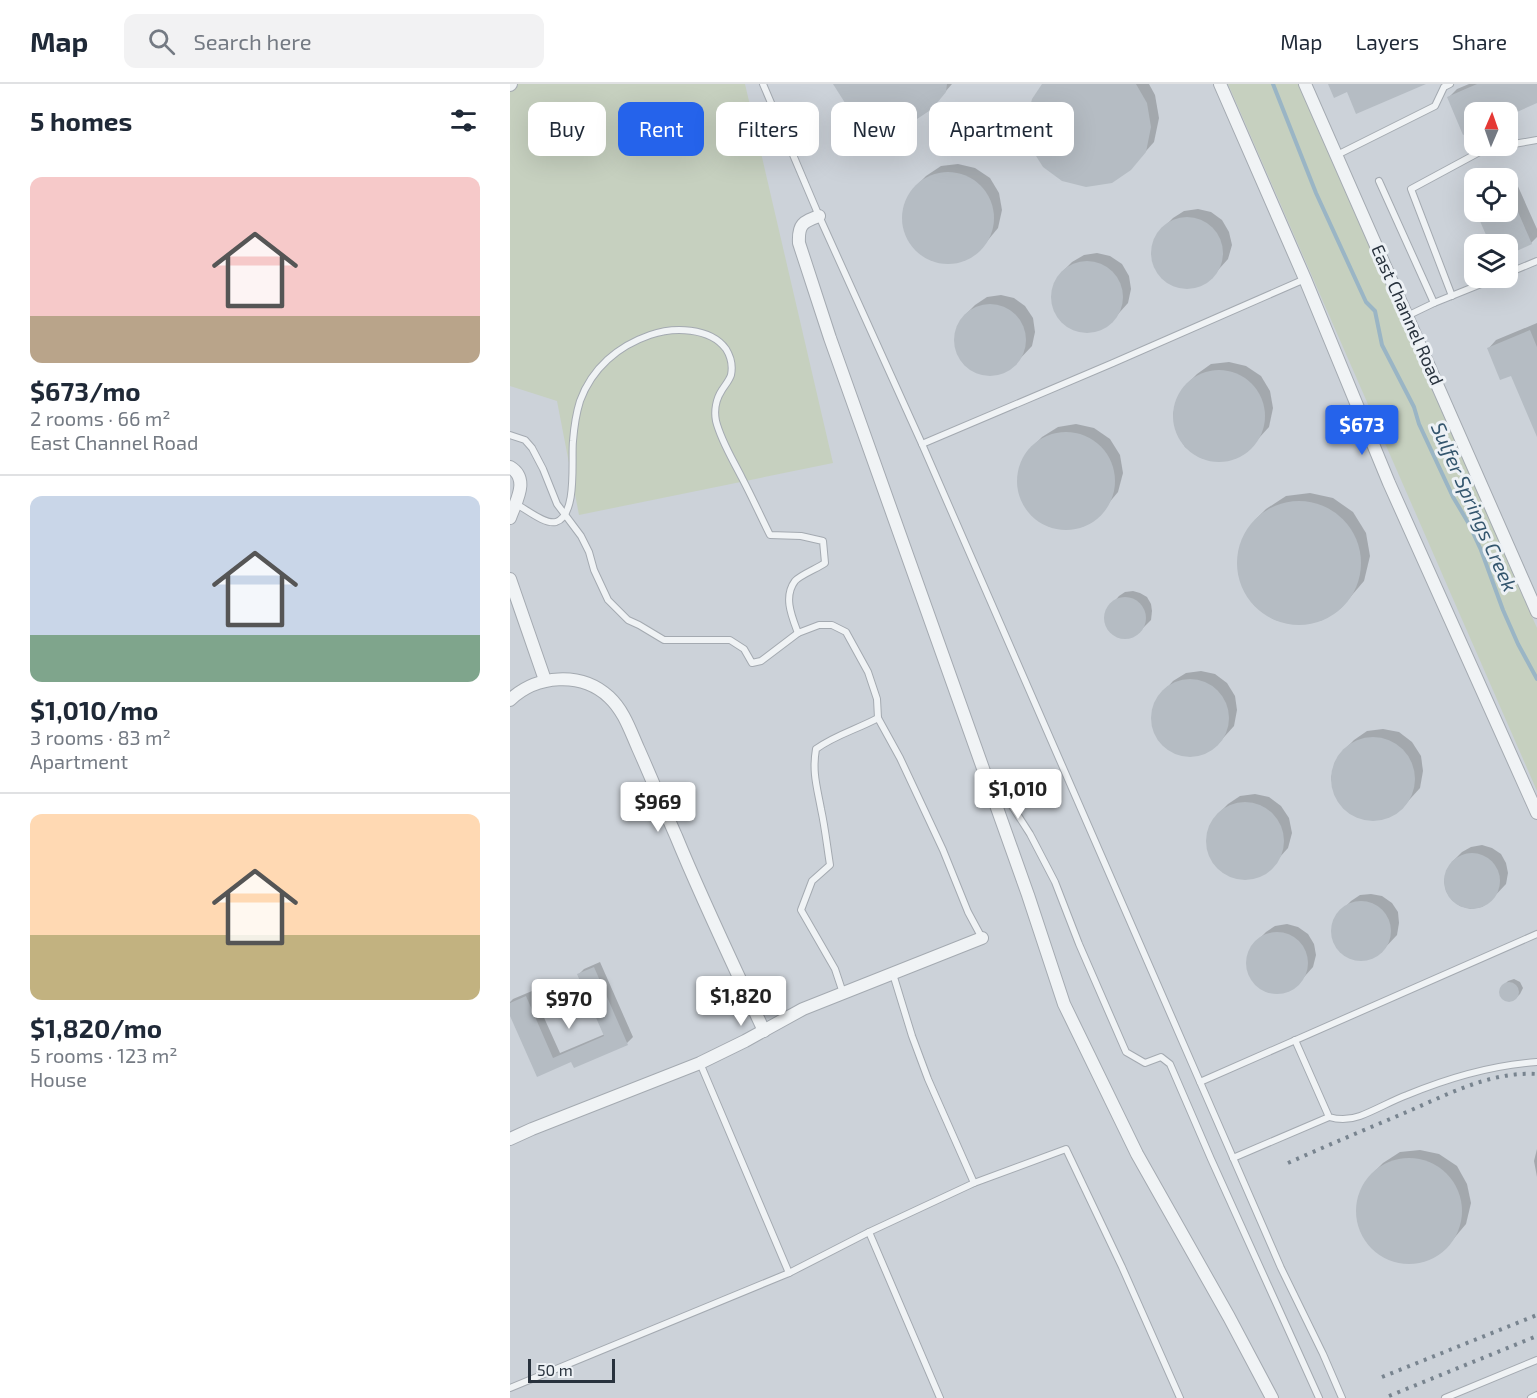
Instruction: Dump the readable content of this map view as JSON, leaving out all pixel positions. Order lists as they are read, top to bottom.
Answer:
{
  "streets": {
    "street": ["East Channel Road"]
  },
  "water": ["Sulfer Springs Creek"],
  "scale_bar": "50 m",
  "north": "top",
  "page": {
    "header": "Map",
    "search": "Search here",
    "nav": ["Map", "Layers", "Share"],
    "heading": "5 homes",
    "chip": [
      "Buy",
      "Rent",
      "Filters",
      "New",
      "Apartment"
    ],
    "list": [
      {
        "name": "$673/mo",
        "note": "2 rooms · 66 m² · East Channel Road"
      },
      {
        "name": "$1,010/mo",
        "note": "3 rooms · 83 m² · Apartment"
      },
      {
        "name": "$1,820/mo",
        "note": "5 rooms · 123 m² · House"
      }
    ],
    "price": [
      "$673",
      "$1,010",
      "$969",
      "$1,820",
      "$970"
    ],
    "scale": "50 m"
  }
}
